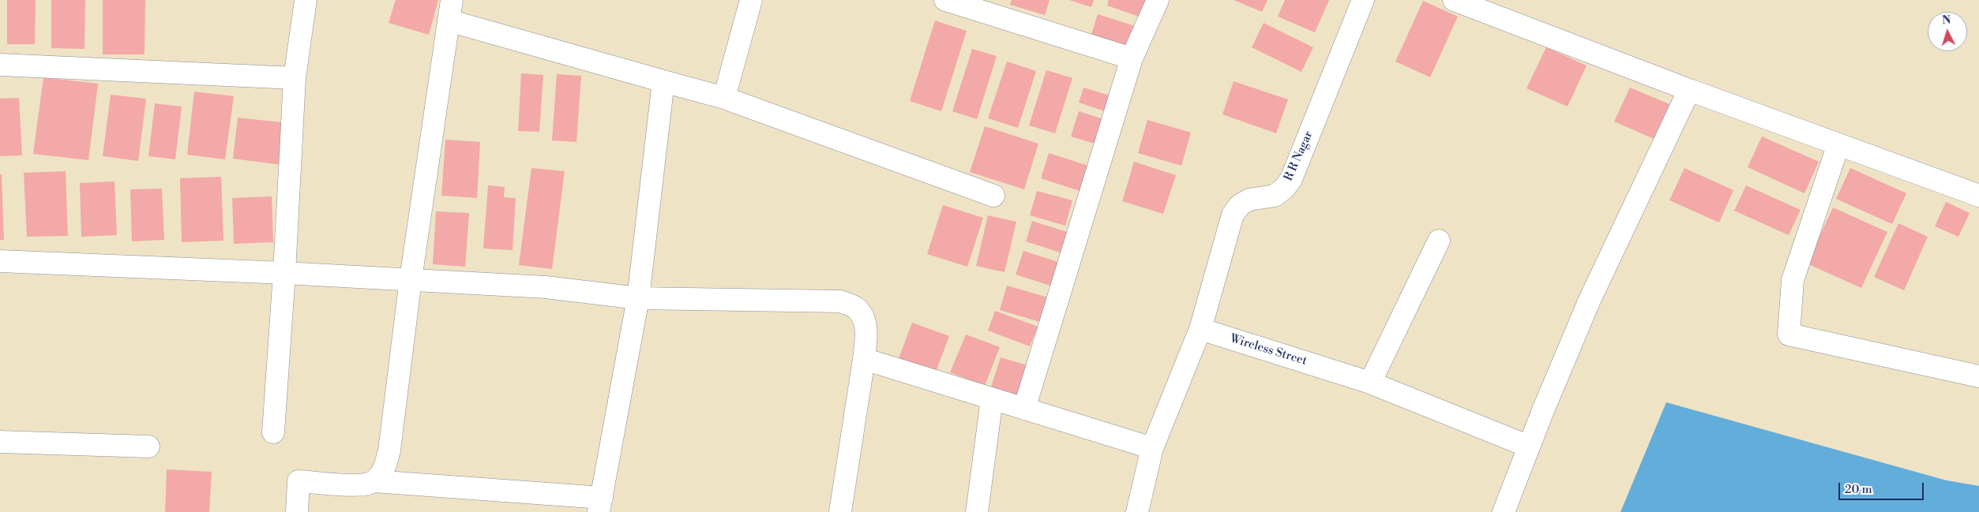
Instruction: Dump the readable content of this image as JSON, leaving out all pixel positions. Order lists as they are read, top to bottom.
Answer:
{
  "streets": {
    "street": ["R R Nagar", "Wireless Street"]
  },
  "crossings": [
    ["R R Nagar", "Wireless Street"]
  ],
  "scale_bar": "20 m",
  "north": "top"
}
